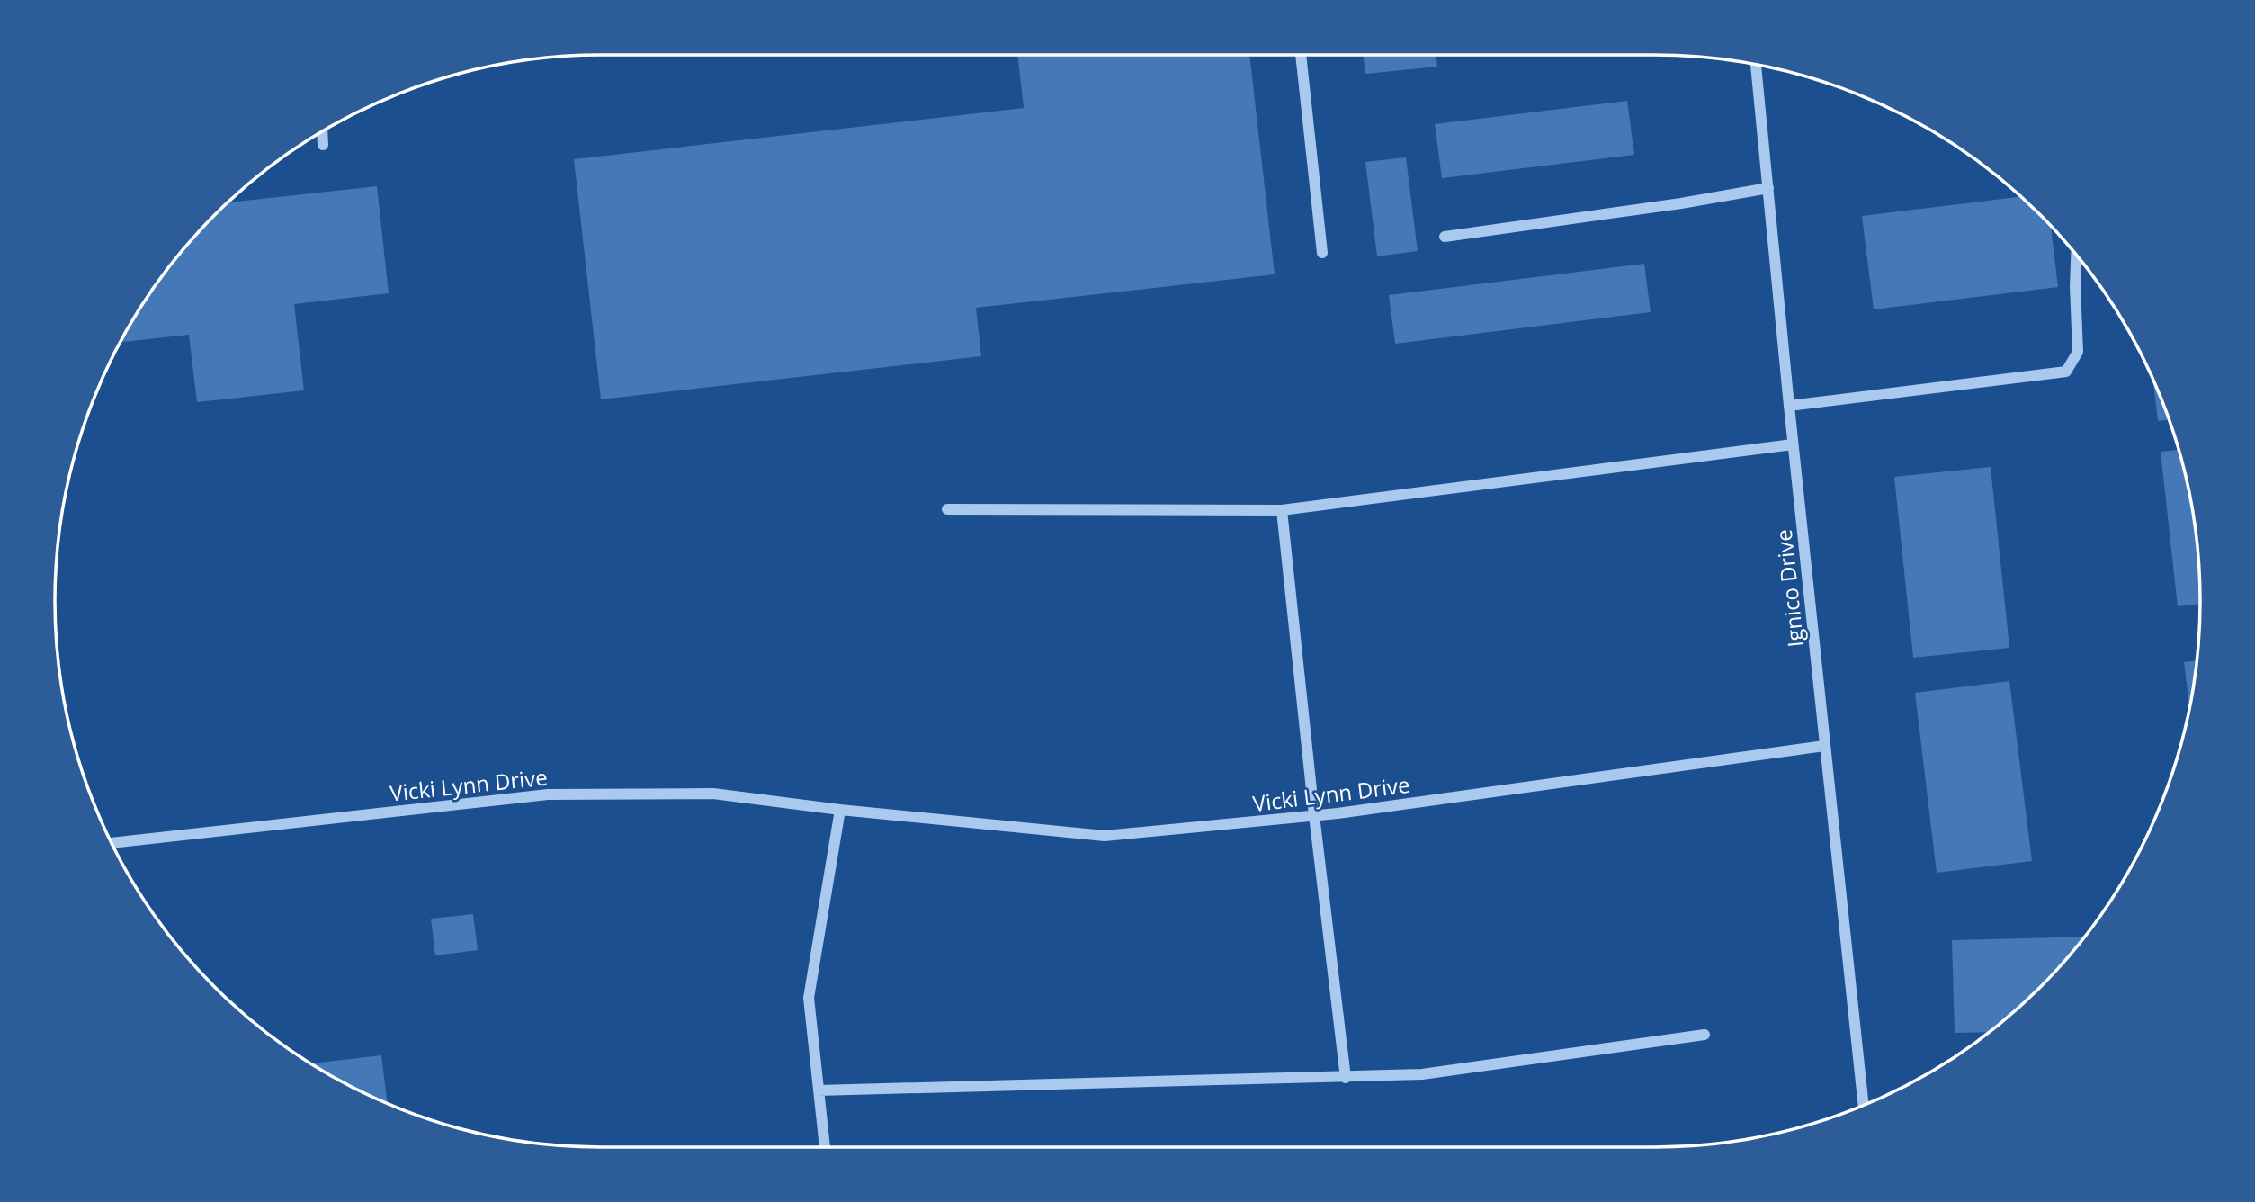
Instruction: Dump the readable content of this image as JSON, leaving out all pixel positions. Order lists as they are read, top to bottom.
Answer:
{
  "streets": {
    "street": ["Ignico Drive", "Vicki Lynn Drive"]
  },
  "crossings": [
    ["Ignico Drive", "Vicki Lynn Drive"]
  ]
}
